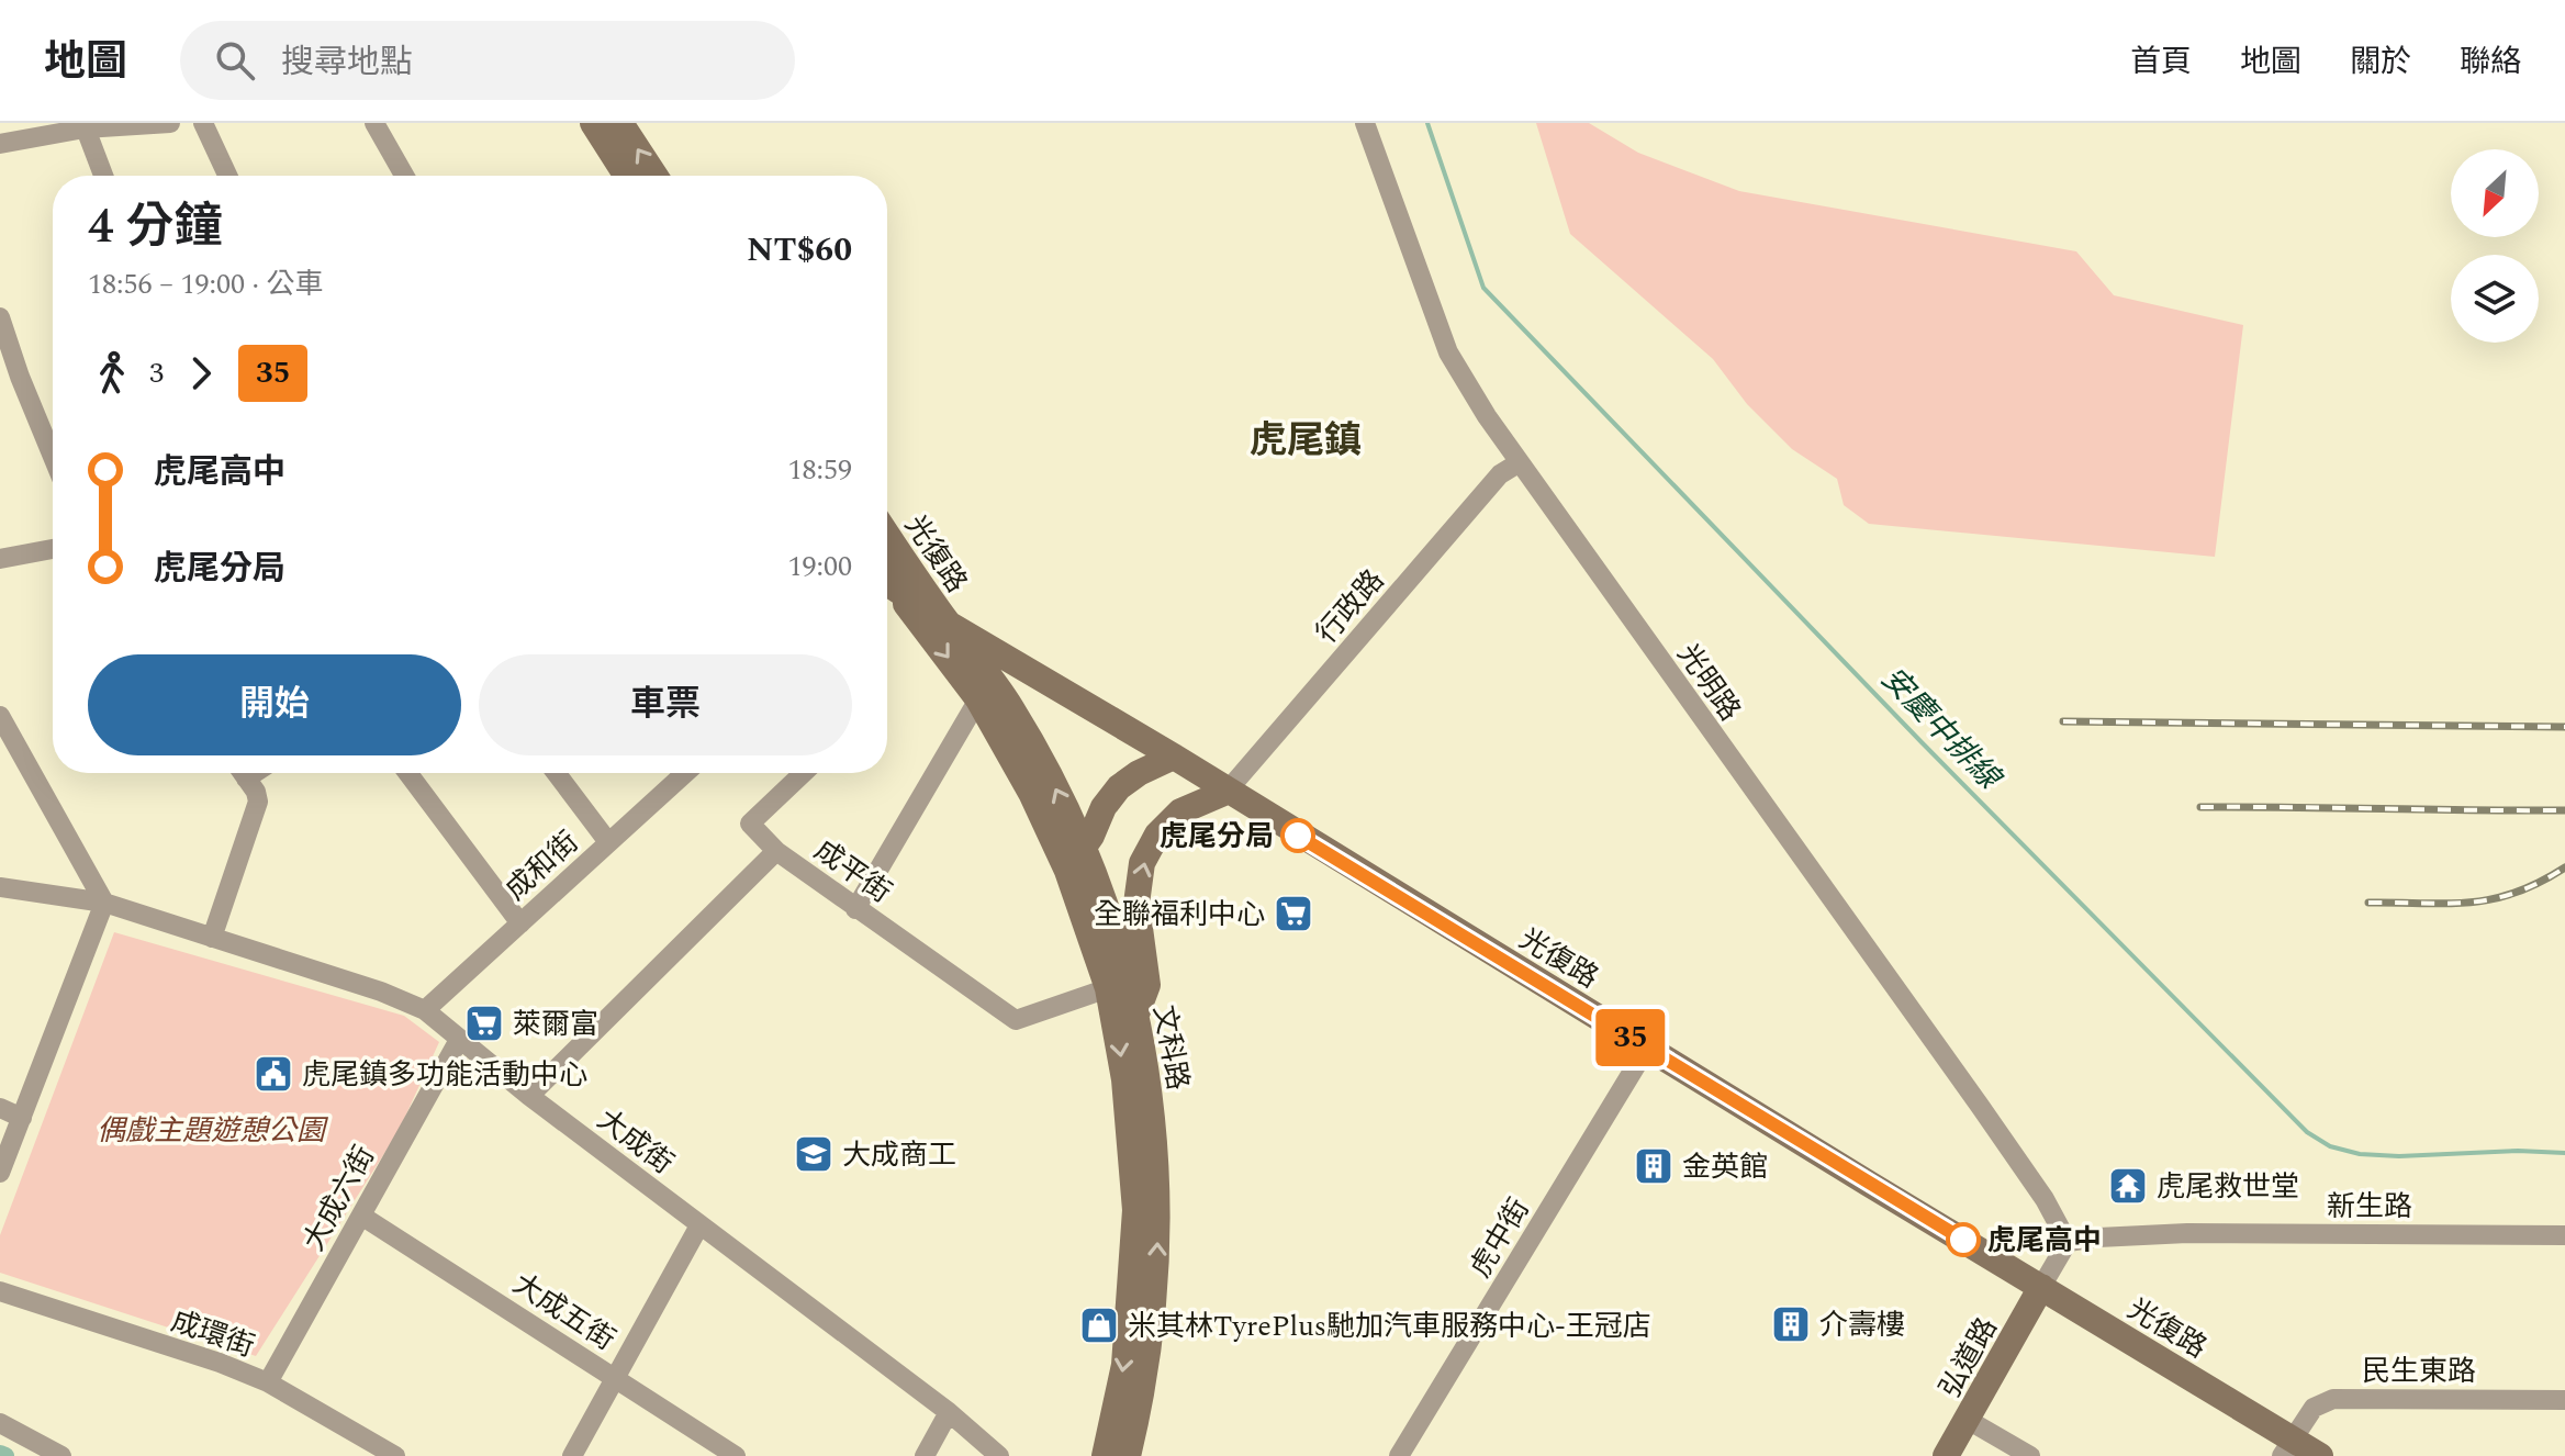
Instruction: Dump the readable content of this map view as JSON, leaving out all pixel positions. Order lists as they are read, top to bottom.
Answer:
{
  "streets": {
    "main road": ["光復路", "文科路", "弘道路"],
    "street": [
      "行政路",
      "光明路",
      "成和街",
      "成平街",
      "大成街",
      "大成六街",
      "新生路",
      "虎中街",
      "大成五街",
      "成環街",
      "民生東路"
    ]
  },
  "crossings": [
    ["光復路", "行政路"],
    ["光復路", "文科路"],
    ["光復路", "虎中街"],
    ["光復路", "弘道路"],
    ["光復路", "民生東路"],
    ["行政路", "光明路"],
    ["光明路", "新生路"],
    ["成和街", "大成街"],
    ["成平街", "文科路"],
    ["成平街", "大成街"],
    ["大成街", "大成六街"],
    ["大成六街", "大成五街"],
    ["大成六街", "成環街"]
  ],
  "districts": ["虎尾鎮"],
  "water": ["安慶中排線"],
  "parks": ["偶戲主題遊憩公園"],
  "places": {
    "other": ["虎尾分局", "虎尾高中"],
    "supermarket": ["全聯福利中心", "萊爾富"],
    "public building": ["虎尾鎮多功能活動中心"],
    "school or university": ["大成商工"],
    "building": ["金英館", "介壽樓"],
    "temple": ["虎尾救世堂"],
    "shop": ["米其林TyrePlus馳加汽車服務中心-王冠店"]
  },
  "lines": ["bus line 35"],
  "north": "bottom left",
  "page": {
    "header": "地圖",
    "search": "搜尋地點",
    "nav": [
      "首頁",
      "地圖",
      "關於",
      "聯絡"
    ],
    "on_map": "35",
    "heading": ["4 分鐘", "18:56 – 19:00 · 公車", "NT$60"],
    "legs": ["3", "35"],
    "list": [
      {
        "name": "虎尾高中",
        "value": "18:59"
      },
      {
        "name": "虎尾分局",
        "value": "19:00"
      }
    ],
    "buttons": ["開始", "車票"]
  }
}
